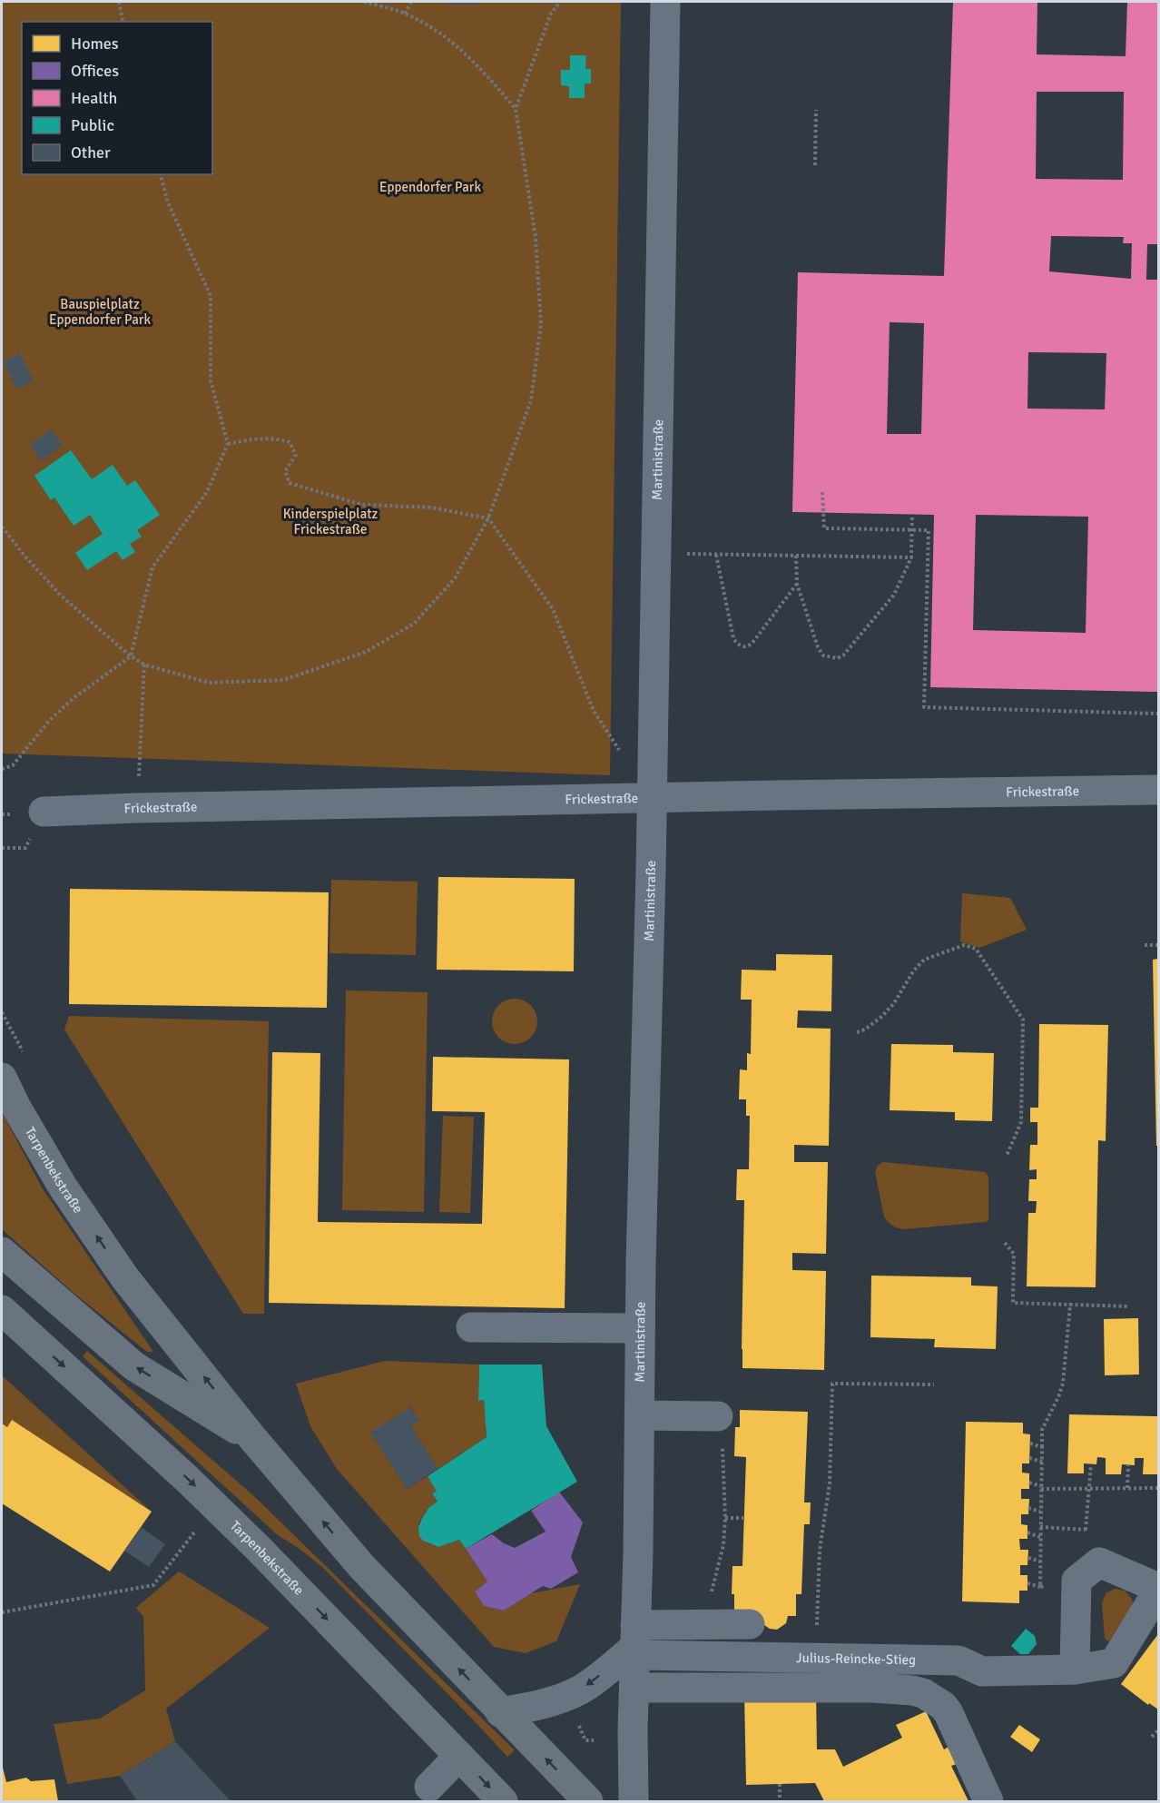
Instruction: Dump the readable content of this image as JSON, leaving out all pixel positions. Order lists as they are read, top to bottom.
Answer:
{
  "streets": {
    "main road": ["Tarpenbekstraße"],
    "street": ["Martinistraße", "Frickestraße", "Julius-Reincke-Stieg"]
  },
  "crossings": [
    ["Martinistraße", "Frickestraße"],
    ["Martinistraße", "Julius-Reincke-Stieg"]
  ],
  "parks": ["Eppendorfer Park", "Bauspielplatz Eppendorfer Park", "Kinderspielplatz Frickestraße"],
  "legend": [
    "Homes",
    "Offices",
    "Health",
    "Public",
    "Other"
  ]
}
